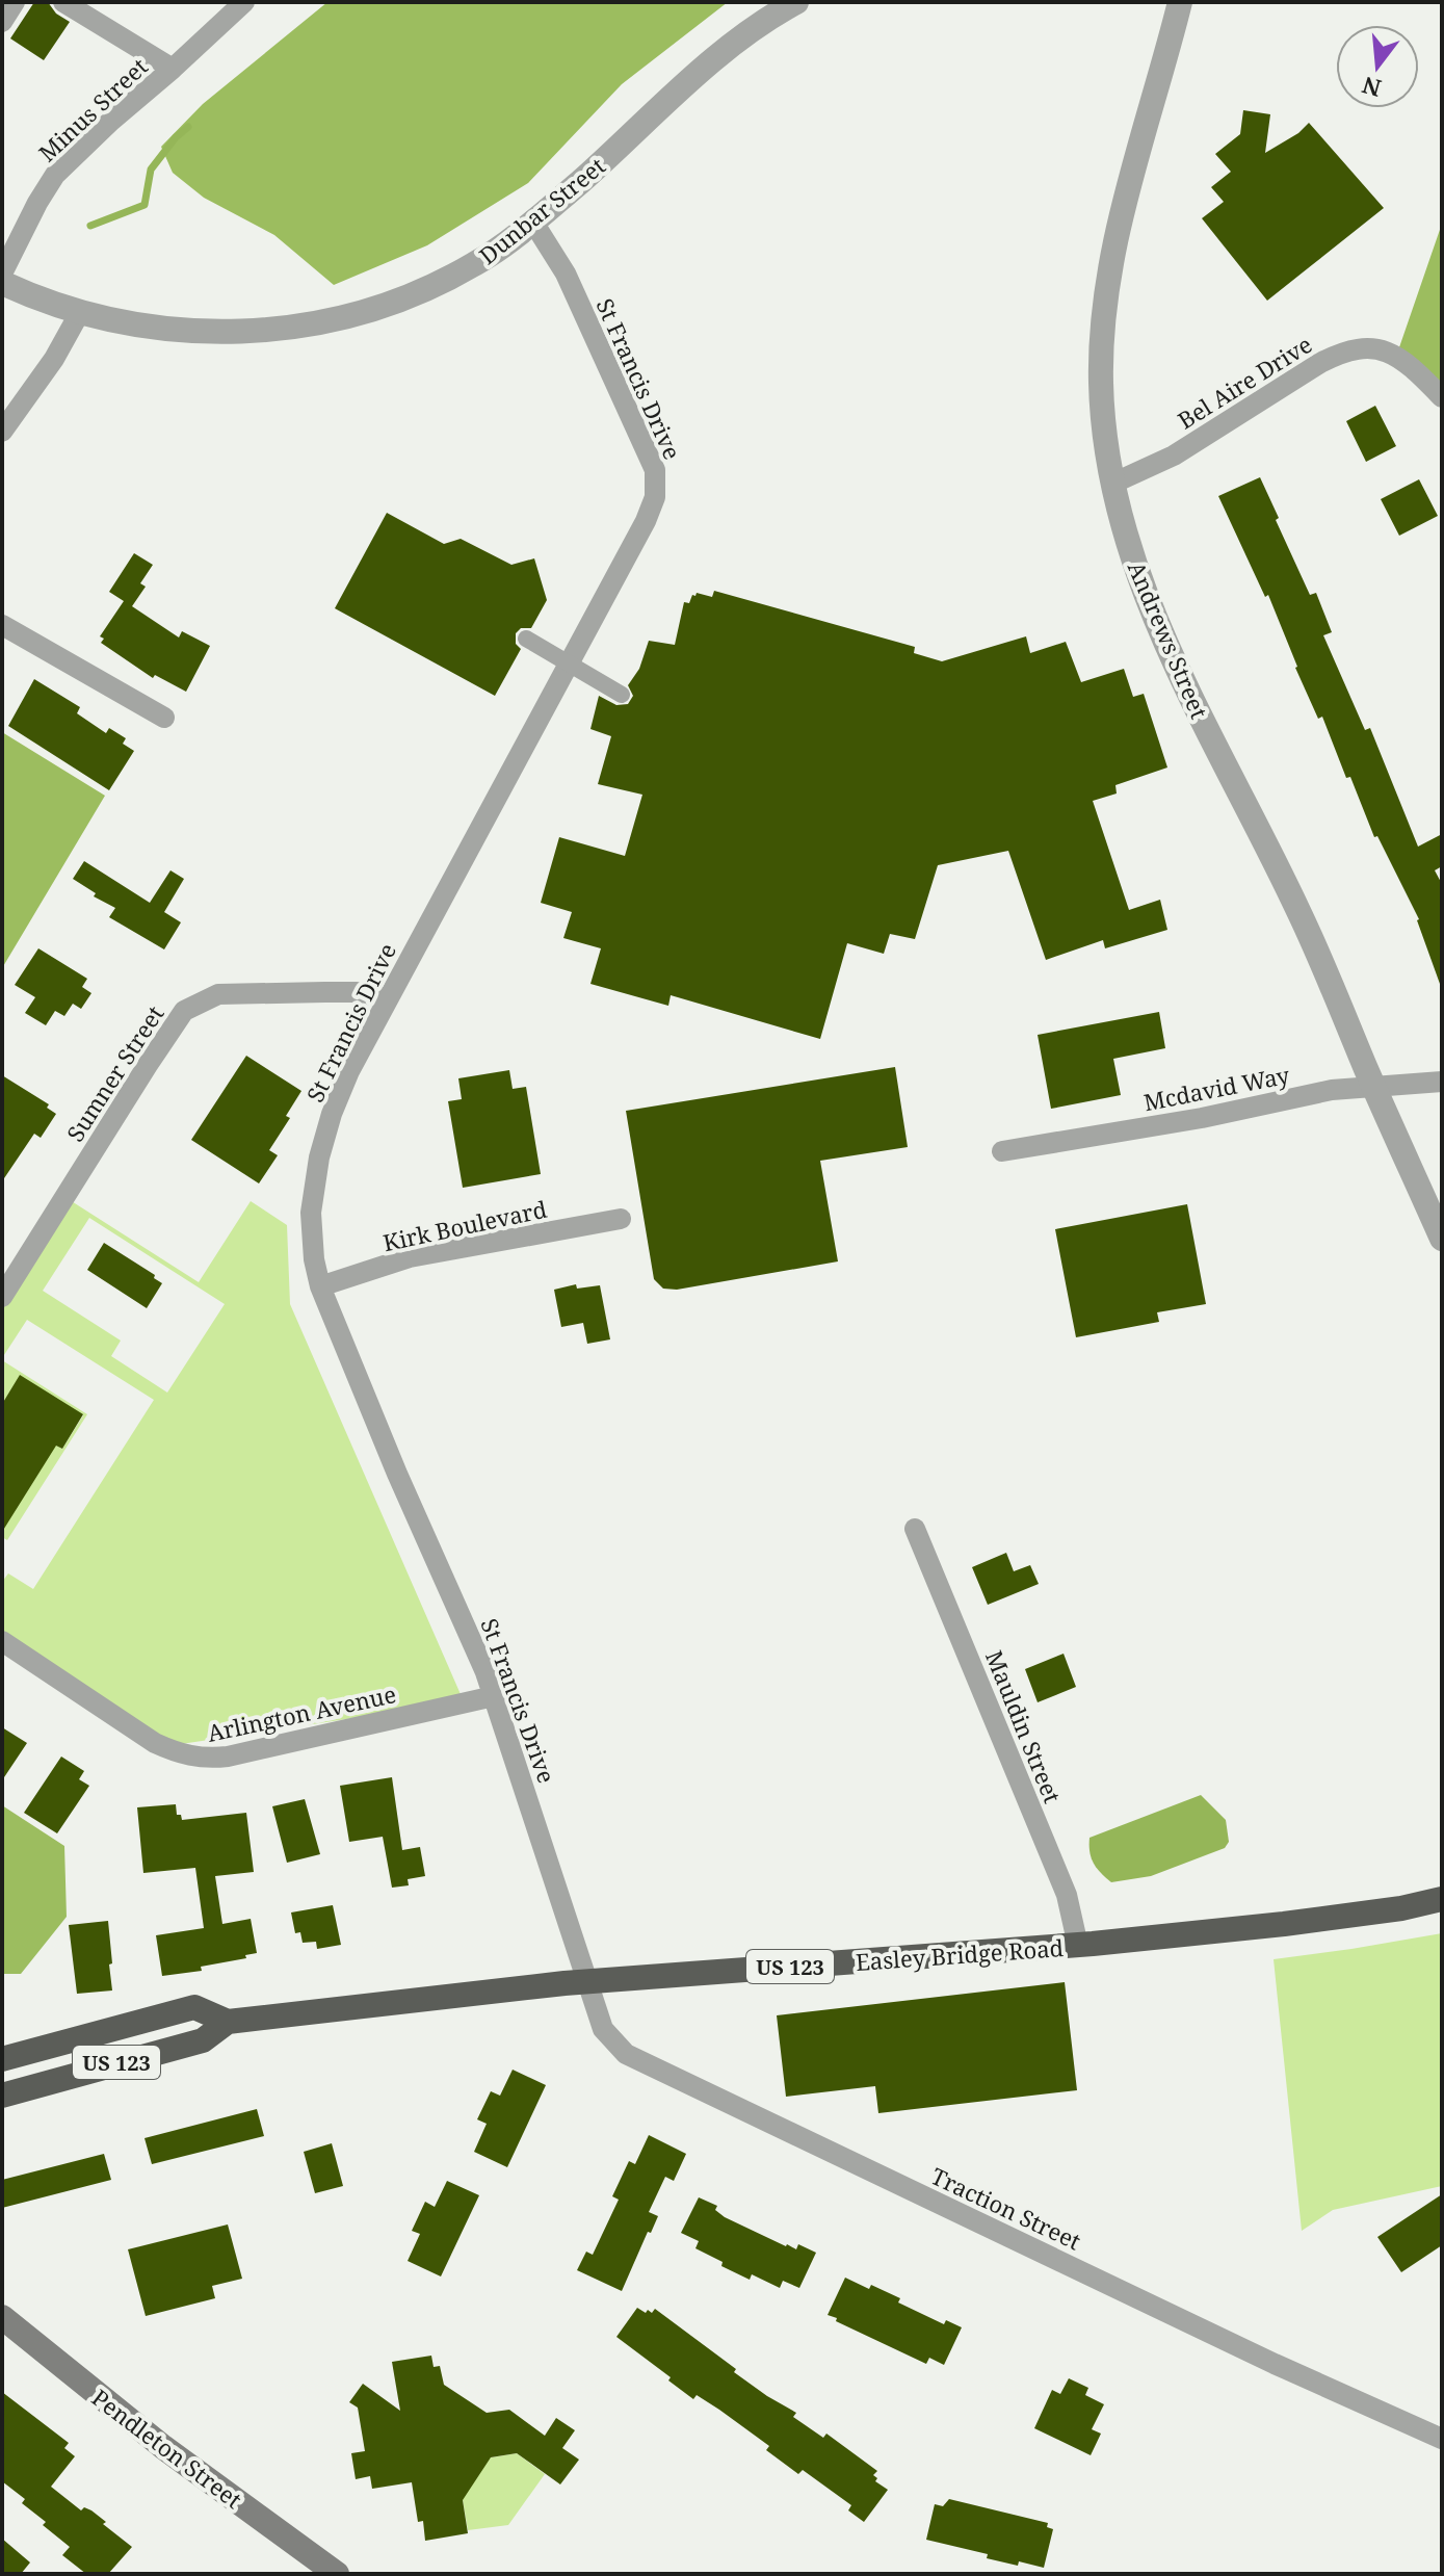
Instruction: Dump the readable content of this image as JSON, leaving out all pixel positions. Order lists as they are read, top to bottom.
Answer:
{
  "streets": {
    "highway": ["Easley Bridge Road", "US 123"],
    "main road": ["Pendleton Street"],
    "street": [
      "Minus Street",
      "Dunbar Street",
      "St Francis Drive",
      "Bel Aire Drive",
      "Andrews Street",
      "Sumner Street",
      "Mcdavid Way",
      "Kirk Boulevard",
      "Arlington Avenue",
      "Mauldin Street",
      "Traction Street"
    ]
  },
  "crossings": [
    ["Dunbar Street", "St Francis Drive"],
    ["St Francis Drive", "Sumner Street"],
    ["St Francis Drive", "Kirk Boulevard"],
    ["St Francis Drive", "Arlington Avenue"],
    ["St Francis Drive", "Easley Bridge Road"],
    ["St Francis Drive", "Traction Street"],
    ["Bel Aire Drive", "Andrews Street"],
    ["Andrews Street", "Mcdavid Way"],
    ["Mauldin Street", "Easley Bridge Road"],
    ["Easley Bridge Road", "Traction Street"]
  ],
  "north": "bottom"
}
